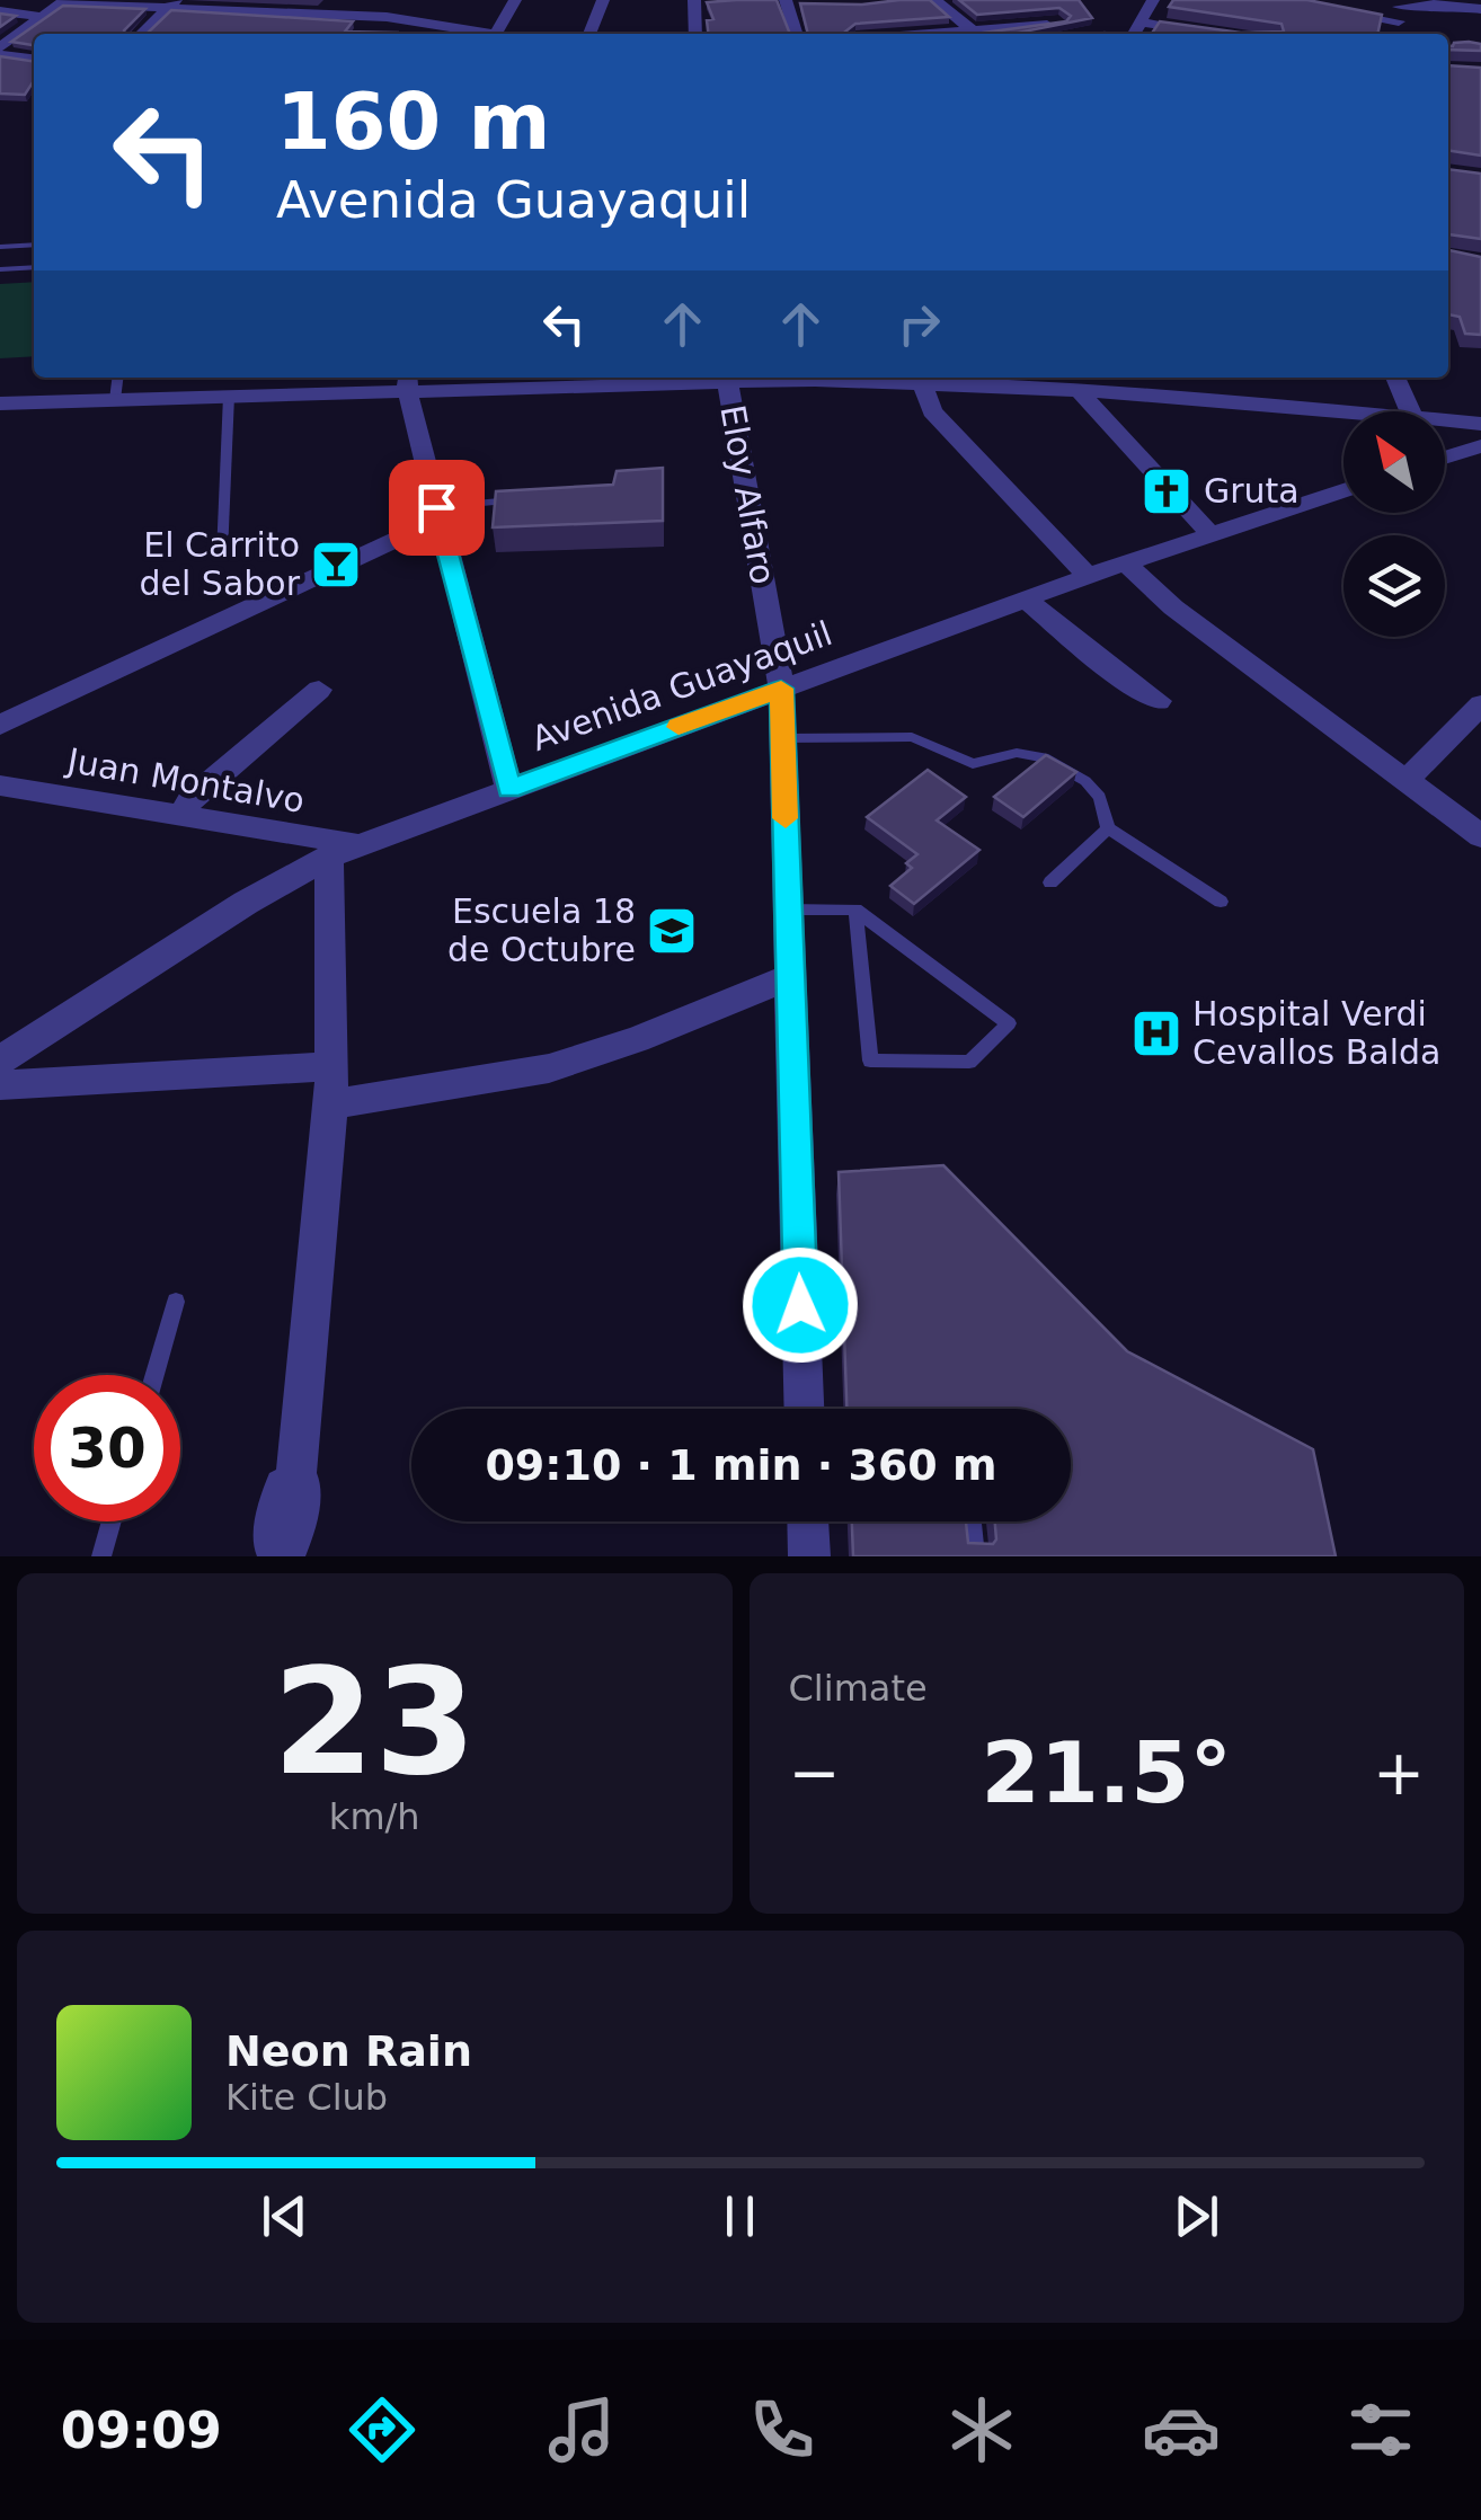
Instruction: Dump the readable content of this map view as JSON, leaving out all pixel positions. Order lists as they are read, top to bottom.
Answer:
{
  "streets": {
    "street": ["Eloy Alfaro", "Avenida Guayaquil", "Juan Montalvo"]
  },
  "crossings": [
    ["Eloy Alfaro", "Avenida Guayaquil"],
    ["Avenida Guayaquil", "Juan Montalvo"]
  ],
  "places": {
    "church": ["Gruta"],
    "bar": ["El Carrito del Sabor"],
    "school or university": ["Escuela 18 de Octubre"],
    "hospital": ["Hospital Verdi Cevallos Balda"]
  },
  "north": "top left",
  "page": {
    "turn": ["160 m", "Avenida Guayaquil"],
    "limit": "30",
    "trip": "09:10 · 1 min · 360 m",
    "tile": [
      ["23", "km/h"],
      "Climate"
    ],
    "heat": ["−", "21.5°", "+"],
    "song": ["Neon Rain", "Kite Club"],
    "tabs": "09:09"
  }
}
